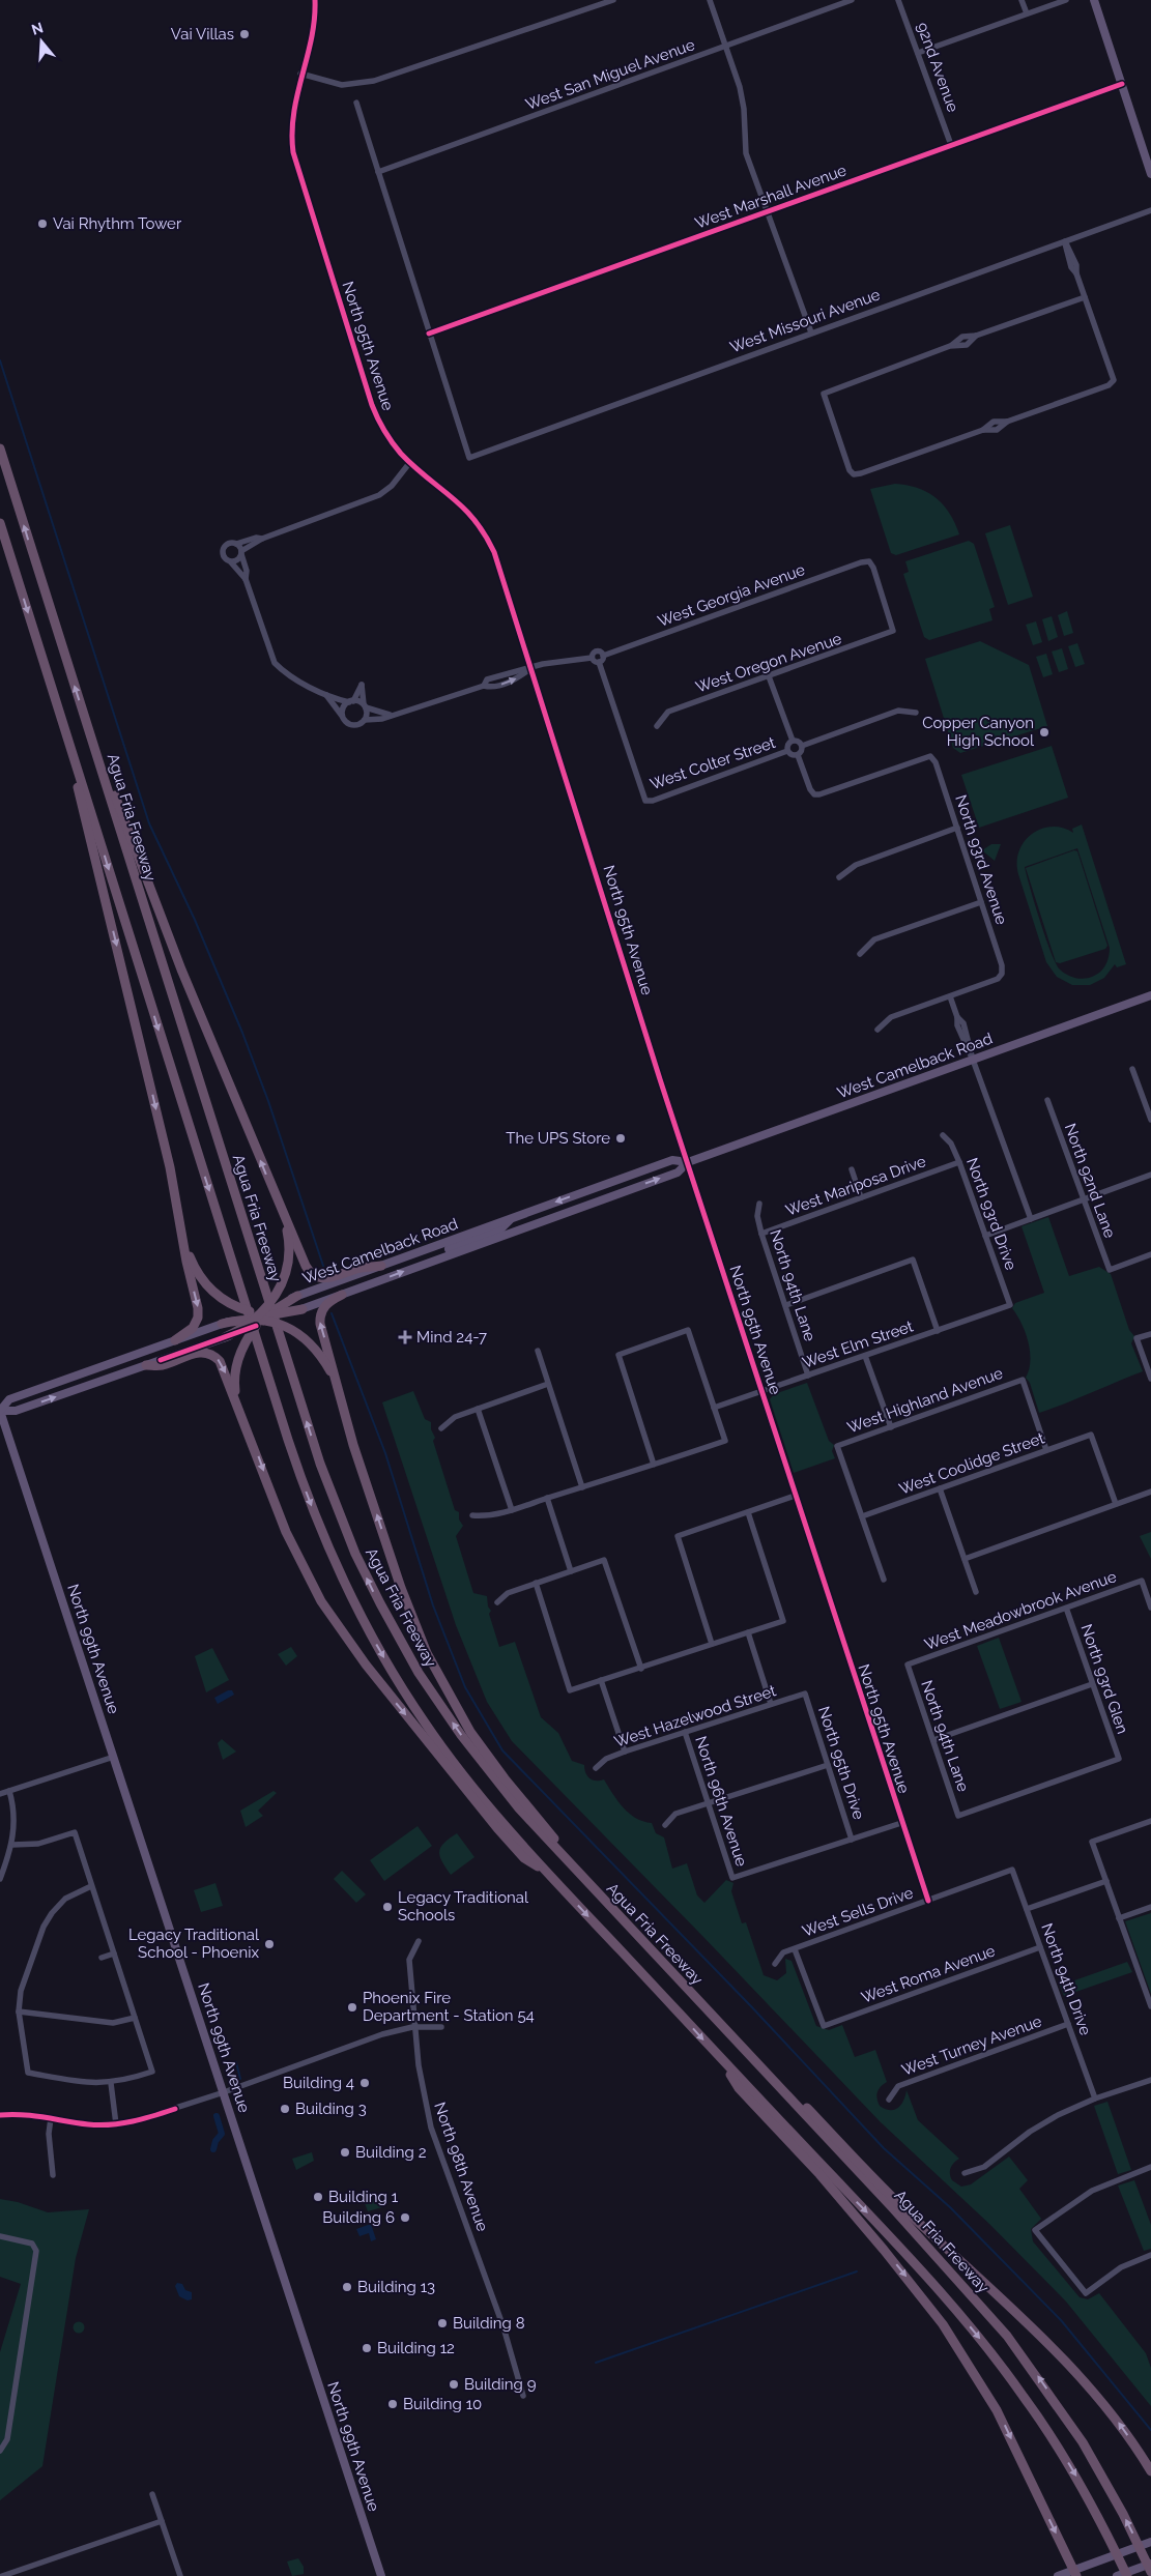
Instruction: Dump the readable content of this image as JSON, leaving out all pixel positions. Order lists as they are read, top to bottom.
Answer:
{
  "streets": {
    "highway": ["Agua Fria Freeway"],
    "main road": ["West Camelback Road", "North 99th Avenue"],
    "street": [
      "92nd Avenue",
      "West San Miguel Avenue",
      "West Marshall Avenue",
      "West Missouri Avenue",
      "North 95th Avenue",
      "West Georgia Avenue",
      "West Oregon Avenue",
      "West Colter Street",
      "North 93rd Avenue",
      "North 92nd Lane",
      "West Mariposa Drive",
      "North 93rd Drive",
      "North 94th Lane",
      "West Elm Street",
      "West Highland Avenue",
      "West Coolidge Street",
      "West Meadowbrook Avenue",
      "North 93rd Glen",
      "West Hazelwood Street",
      "North 95th Drive",
      "North 96th Avenue",
      "West Sells Drive",
      "West Roma Avenue",
      "North 94th Drive",
      "West Turney Avenue",
      "North 98th Avenue"
    ]
  },
  "crossings": [
    ["92nd Avenue", "West Marshall Avenue"],
    ["West Marshall Avenue", "West Missouri Avenue"],
    ["North 95th Avenue", "West Camelback Road"],
    ["North 95th Avenue", "West Elm Street"],
    ["North 95th Avenue", "West Sells Drive"],
    ["West Georgia Avenue", "West Oregon Avenue"],
    ["West Colter Street", "North 93rd Avenue"],
    ["West Mariposa Drive", "North 93rd Drive"],
    ["West Mariposa Drive", "North 94th Lane"],
    ["North 93rd Drive", "West Elm Street"],
    ["North 94th Lane", "West Elm Street"],
    ["North 94th Lane", "West Meadowbrook Avenue"],
    ["North 94th Lane", "North 93rd Glen"],
    ["West Highland Avenue", "West Coolidge Street"],
    ["West Meadowbrook Avenue", "North 93rd Glen"],
    ["West Hazelwood Street", "North 95th Drive"],
    ["West Hazelwood Street", "North 96th Avenue"],
    ["North 95th Drive", "North 96th Avenue"],
    ["West Sells Drive", "West Roma Avenue"],
    ["West Sells Drive", "North 94th Drive"],
    ["West Roma Avenue", "North 94th Drive"],
    ["North 94th Drive", "West Turney Avenue"]
  ],
  "places": {
    "other": [
      "Vai Villas",
      "Vai Rhythm Tower",
      "Copper Canyon High School",
      "The UPS Store",
      "Legacy Traditional Schools",
      "Legacy Traditional School - Phoenix",
      "Phoenix Fire Department - Station 54",
      "Building 4",
      "Building 3",
      "Building 2",
      "Building 1",
      "Building 6",
      "Building 13",
      "Building 8",
      "Building 12",
      "Building 9",
      "Building 10"
    ],
    "health": ["Mind 24-7"]
  },
  "north": "top"
}
